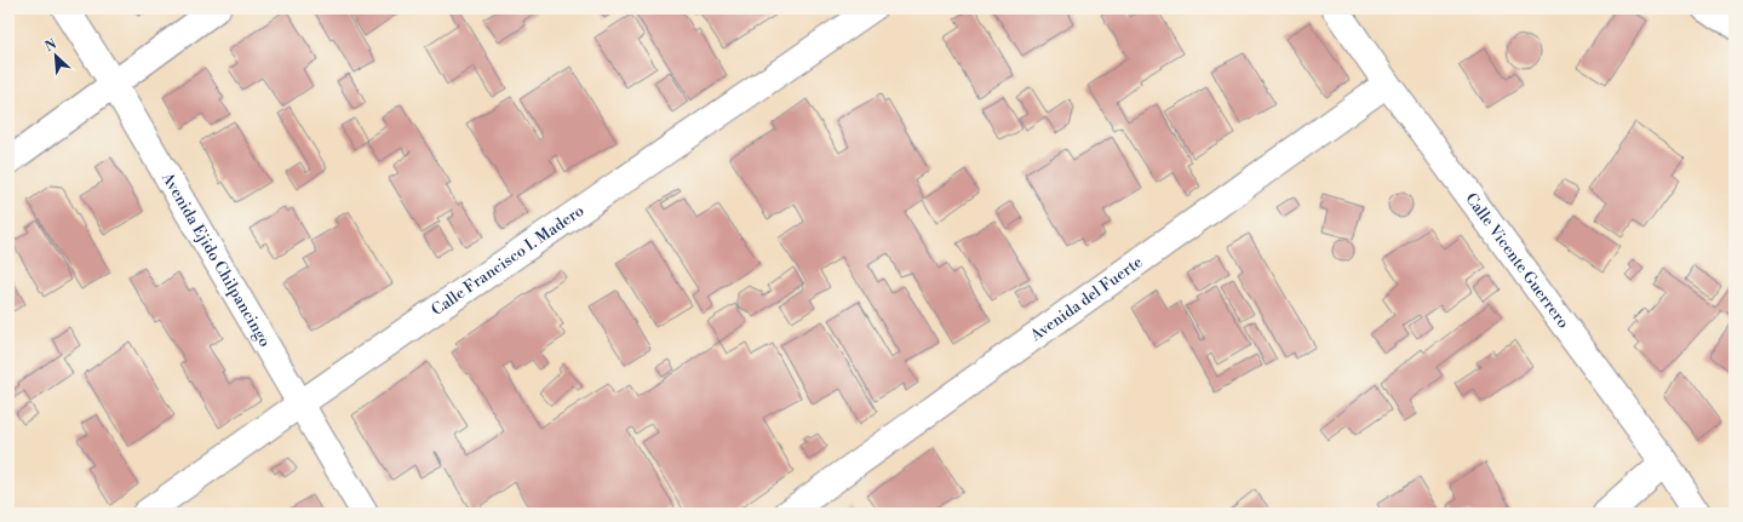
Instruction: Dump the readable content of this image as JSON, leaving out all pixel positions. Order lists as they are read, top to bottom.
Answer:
{
  "streets": {
    "street": [
      "Avenida Ejido Chilpancingo",
      "Calle Francisco I. Madero",
      "Calle Vicente Guerrero",
      "Avenida del Fuerte"
    ]
  },
  "crossings": [
    ["Avenida Ejido Chilpancingo", "Calle Francisco I. Madero"],
    ["Calle Vicente Guerrero", "Avenida del Fuerte"]
  ],
  "north": "top left"
}
